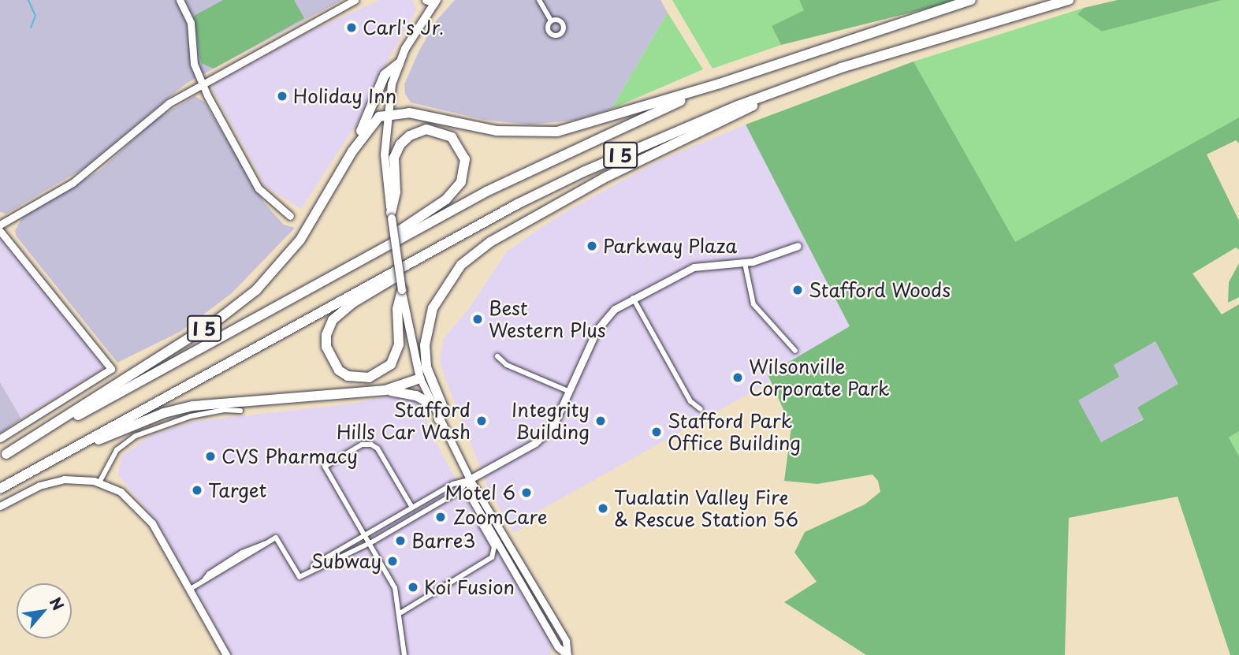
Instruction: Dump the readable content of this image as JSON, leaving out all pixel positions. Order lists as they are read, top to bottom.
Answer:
{
  "streets": {
    "highway": ["I 5"]
  },
  "places": [
    "Carl's Jr.",
    "Holiday Inn",
    "Parkway Plaza",
    "Stafford Woods",
    "Best Western Plus",
    "Wilsonville Corporate Park",
    "Stafford Hills Car Wash",
    "Integrity Building",
    "Stafford Park Office Building",
    "CVS Pharmacy",
    "Target",
    "Motel 6",
    "Tualatin Valley Fire & Rescue Station 56",
    "ZoomCare",
    "Barre3",
    "Subway",
    "Koi Fusion"
  ],
  "north": "top right"
}
